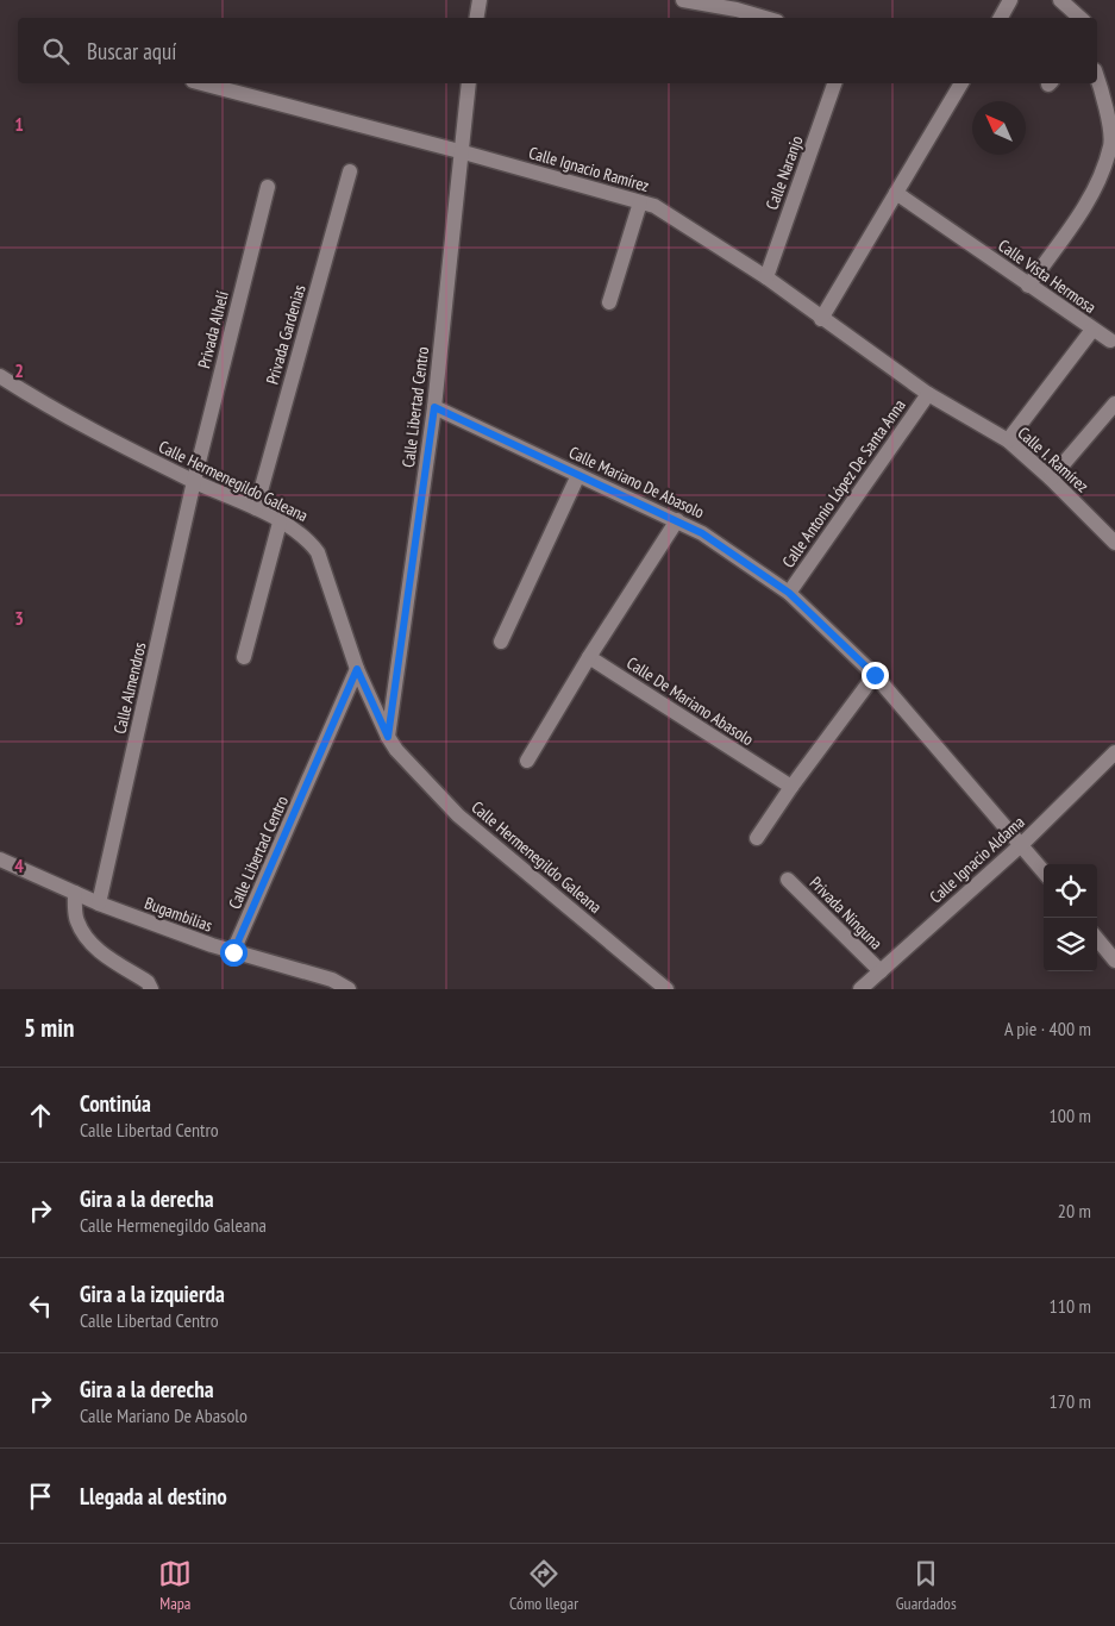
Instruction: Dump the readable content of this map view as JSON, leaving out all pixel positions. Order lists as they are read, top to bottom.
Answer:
{
  "streets": {
    "street": [
      "Calle Ignacio Ramírez",
      "Calle Naranjo",
      "Calle Vista Hermosa",
      "Privada Alhelí",
      "Privada Gardenias",
      "Calle Libertad Centro",
      "Calle I. Ramírez",
      "Calle Hermenegildo Galeana",
      "Calle Mariano De Abasolo",
      "Calle Antonio López De Santa Anna",
      "Calle Almendros",
      "Calle De Mariano Abasolo",
      "Calle Ignacio Aldama",
      "Privada Ninguna",
      "Bugambilias"
    ]
  },
  "crossings": [
    ["Calle Ignacio Ramírez", "Calle Naranjo"],
    ["Calle Ignacio Ramírez", "Calle Libertad Centro"],
    ["Calle Ignacio Ramírez", "Calle I. Ramírez"],
    ["Calle Ignacio Ramírez", "Calle Antonio López De Santa Anna"],
    ["Calle Vista Hermosa", "Calle I. Ramírez"],
    ["Privada Alhelí", "Calle Hermenegildo Galeana"],
    ["Privada Alhelí", "Calle Almendros"],
    ["Privada Gardenias", "Calle Hermenegildo Galeana"],
    ["Calle Libertad Centro", "Calle Hermenegildo Galeana"],
    ["Calle Libertad Centro", "Calle Mariano De Abasolo"],
    ["Calle Libertad Centro", "Bugambilias"],
    ["Calle I. Ramírez", "Calle Antonio López De Santa Anna"],
    ["Calle Hermenegildo Galeana", "Calle Almendros"],
    ["Calle Mariano De Abasolo", "Calle Antonio López De Santa Anna"],
    ["Calle Mariano De Abasolo", "Calle Ignacio Aldama"],
    ["Calle Almendros", "Bugambilias"],
    ["Calle Ignacio Aldama", "Privada Ninguna"]
  ],
  "north": "top left",
  "page": {
    "search": "Buscar aquí",
    "heading": ["5 min", "A pie · 400 m"],
    "list": [
      ["Continúa", "Calle Libertad Centro", "100 m"],
      ["Gira a la derecha", "Calle Hermenegildo Galeana", "20 m"],
      ["Gira a la izquierda", "Calle Libertad Centro", "110 m"],
      ["Gira a la derecha", "Calle Mariano De Abasolo", "170 m"],
      "Llegada al destino"
    ],
    "nav": ["Mapa", "Cómo llegar", "Guardados"]
  },
  "grid": {
    "rows": [
      "1",
      "2",
      "3",
      "4"
    ]
  }
}
